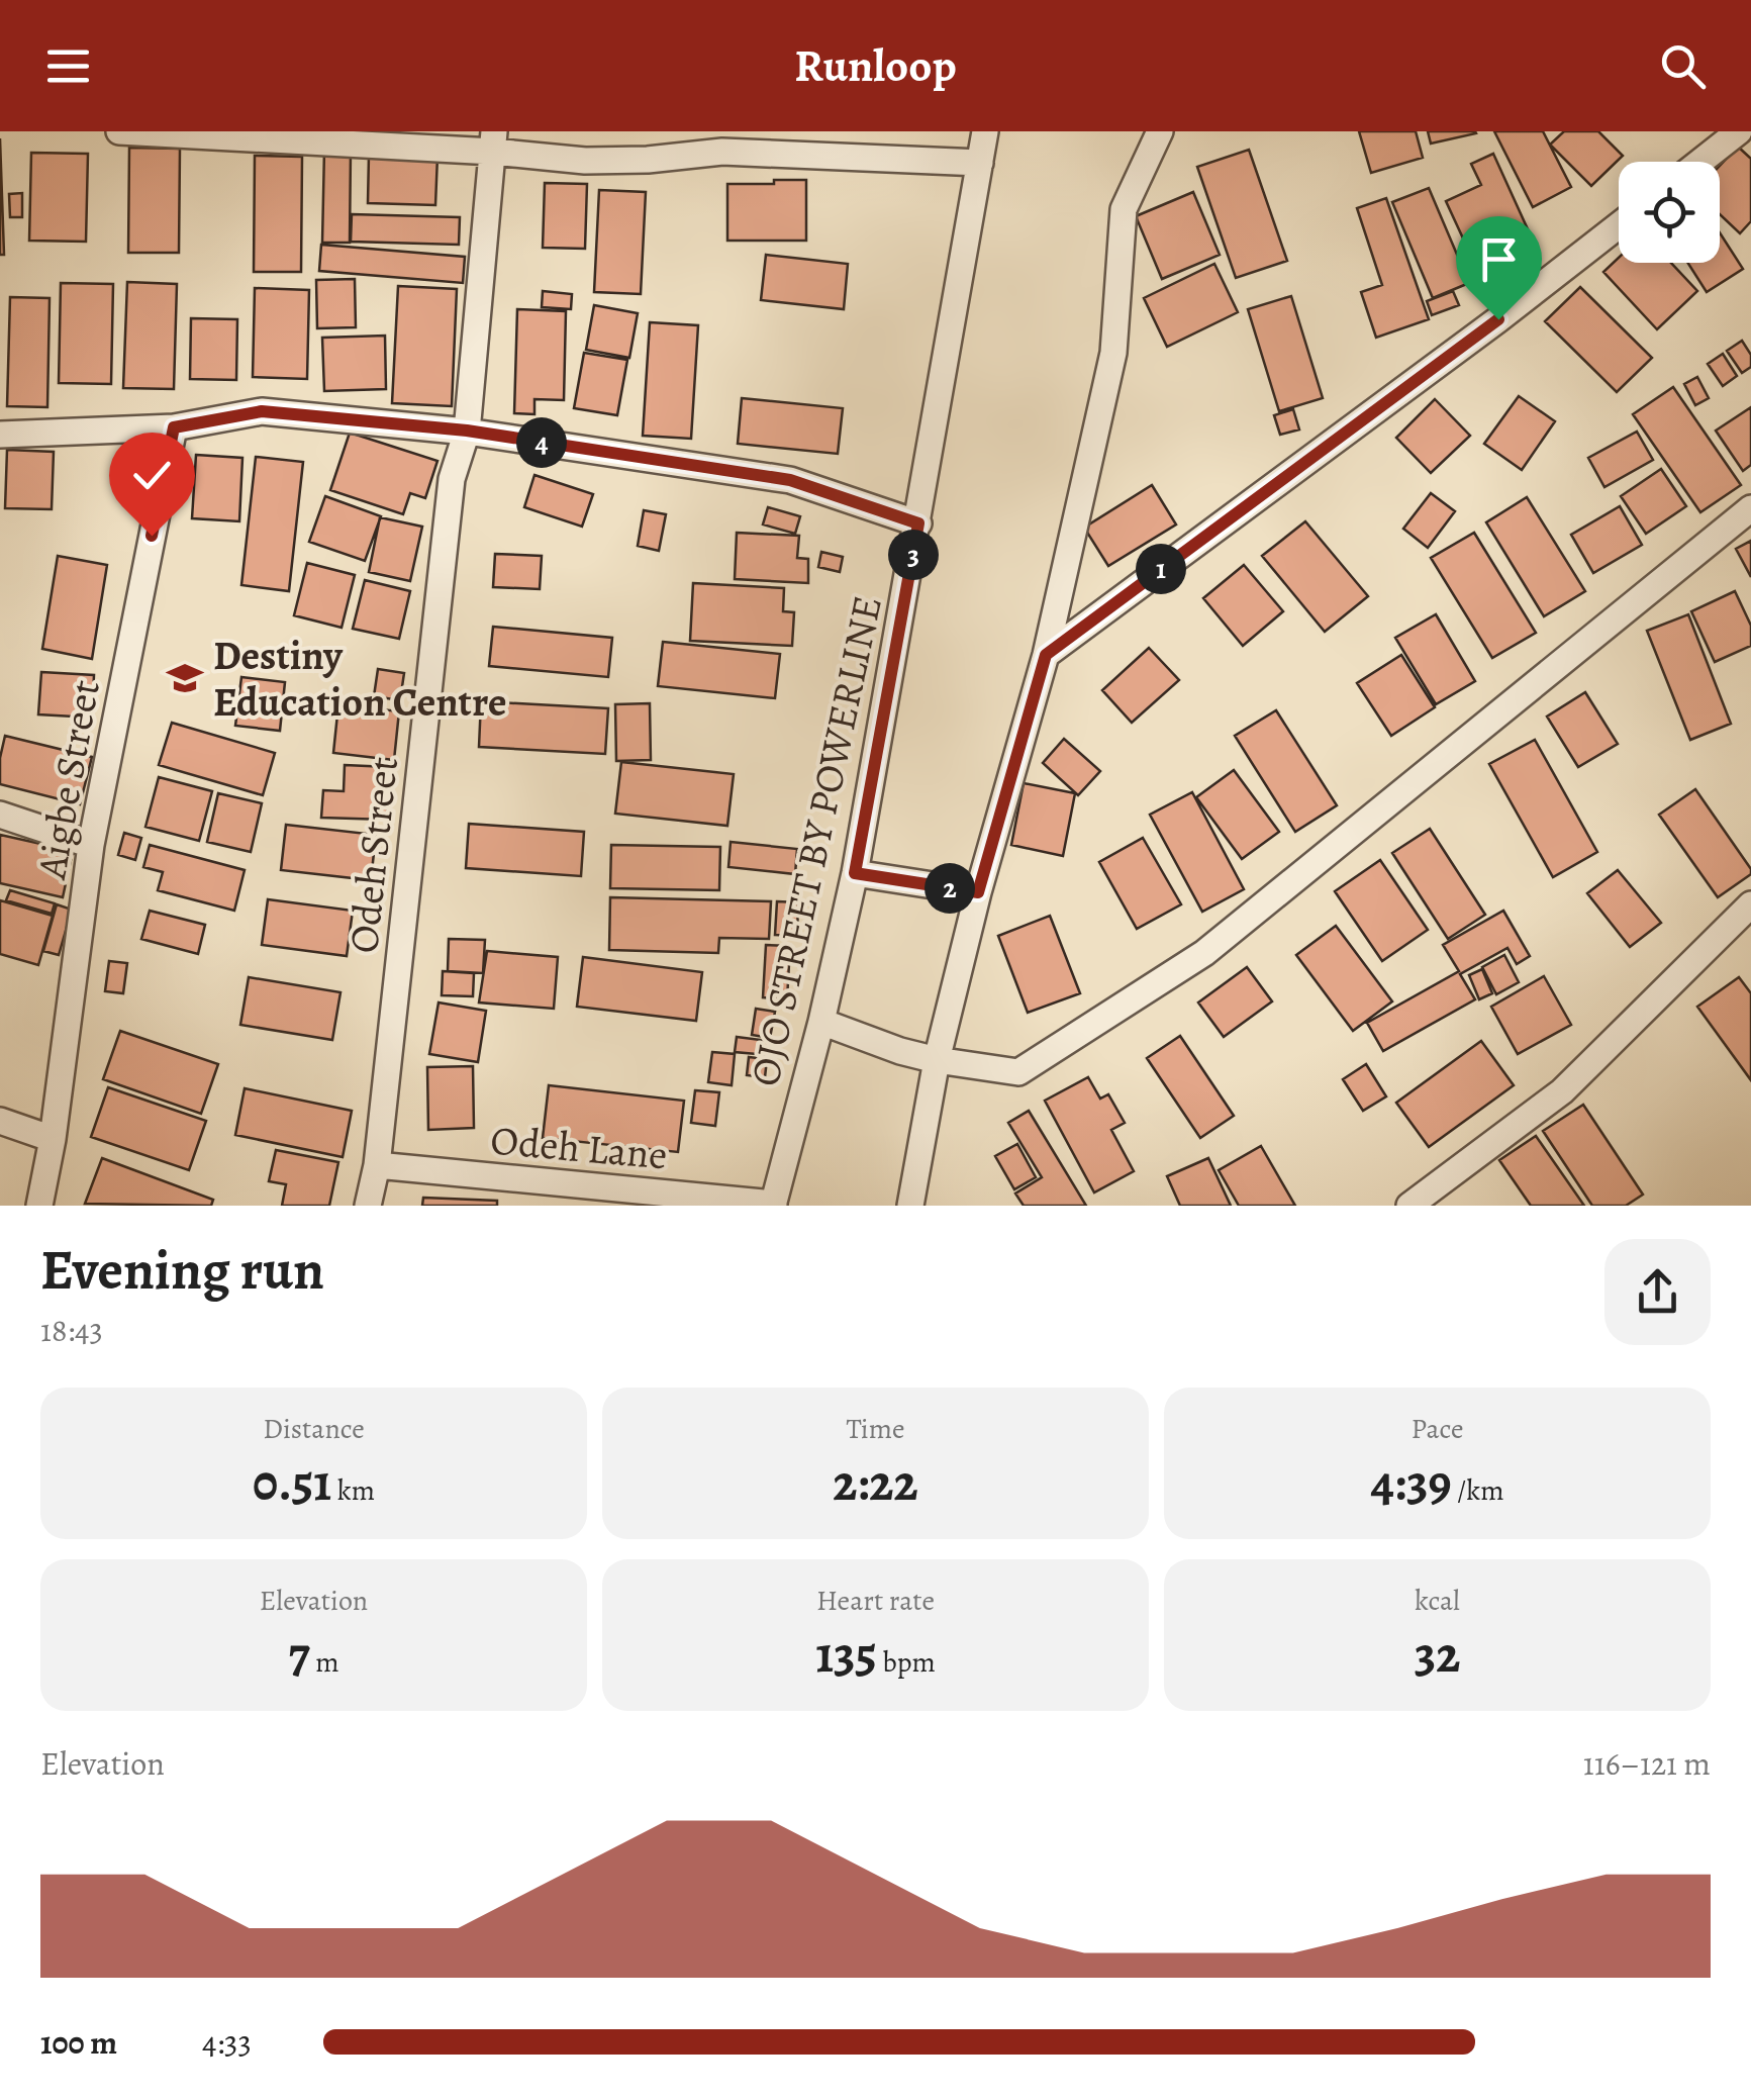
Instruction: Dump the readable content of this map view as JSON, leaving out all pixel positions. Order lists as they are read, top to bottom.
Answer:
{
  "streets": {
    "street": [
      "Aigbe Street",
      "OJO STREET BY POWERLINE",
      "Odeh Street",
      "Odeh Lane"
    ]
  },
  "crossings": [
    ["OJO STREET BY POWERLINE", "Odeh Lane"],
    ["Odeh Street", "Odeh Lane"]
  ],
  "places": {
    "school or university": ["Destiny Education Centre"]
  },
  "page": {
    "header": "Runloop",
    "pins": [
      "4",
      "3",
      "1",
      "2"
    ],
    "heading": ["Evening run", "18:43"],
    "stats": [
      ["Distance", "0.51 km"],
      ["Time", "2:22"],
      ["Pace", "4:39 /km"],
      ["Elevation", "7 m"],
      ["Heart rate", "135 bpm"],
      ["kcal", "32"]
    ],
    "chart": ["Elevation", "116–121 m"],
    "list": [
      {
        "name": "100 m",
        "note": "4:33"
      }
    ]
  }
}
